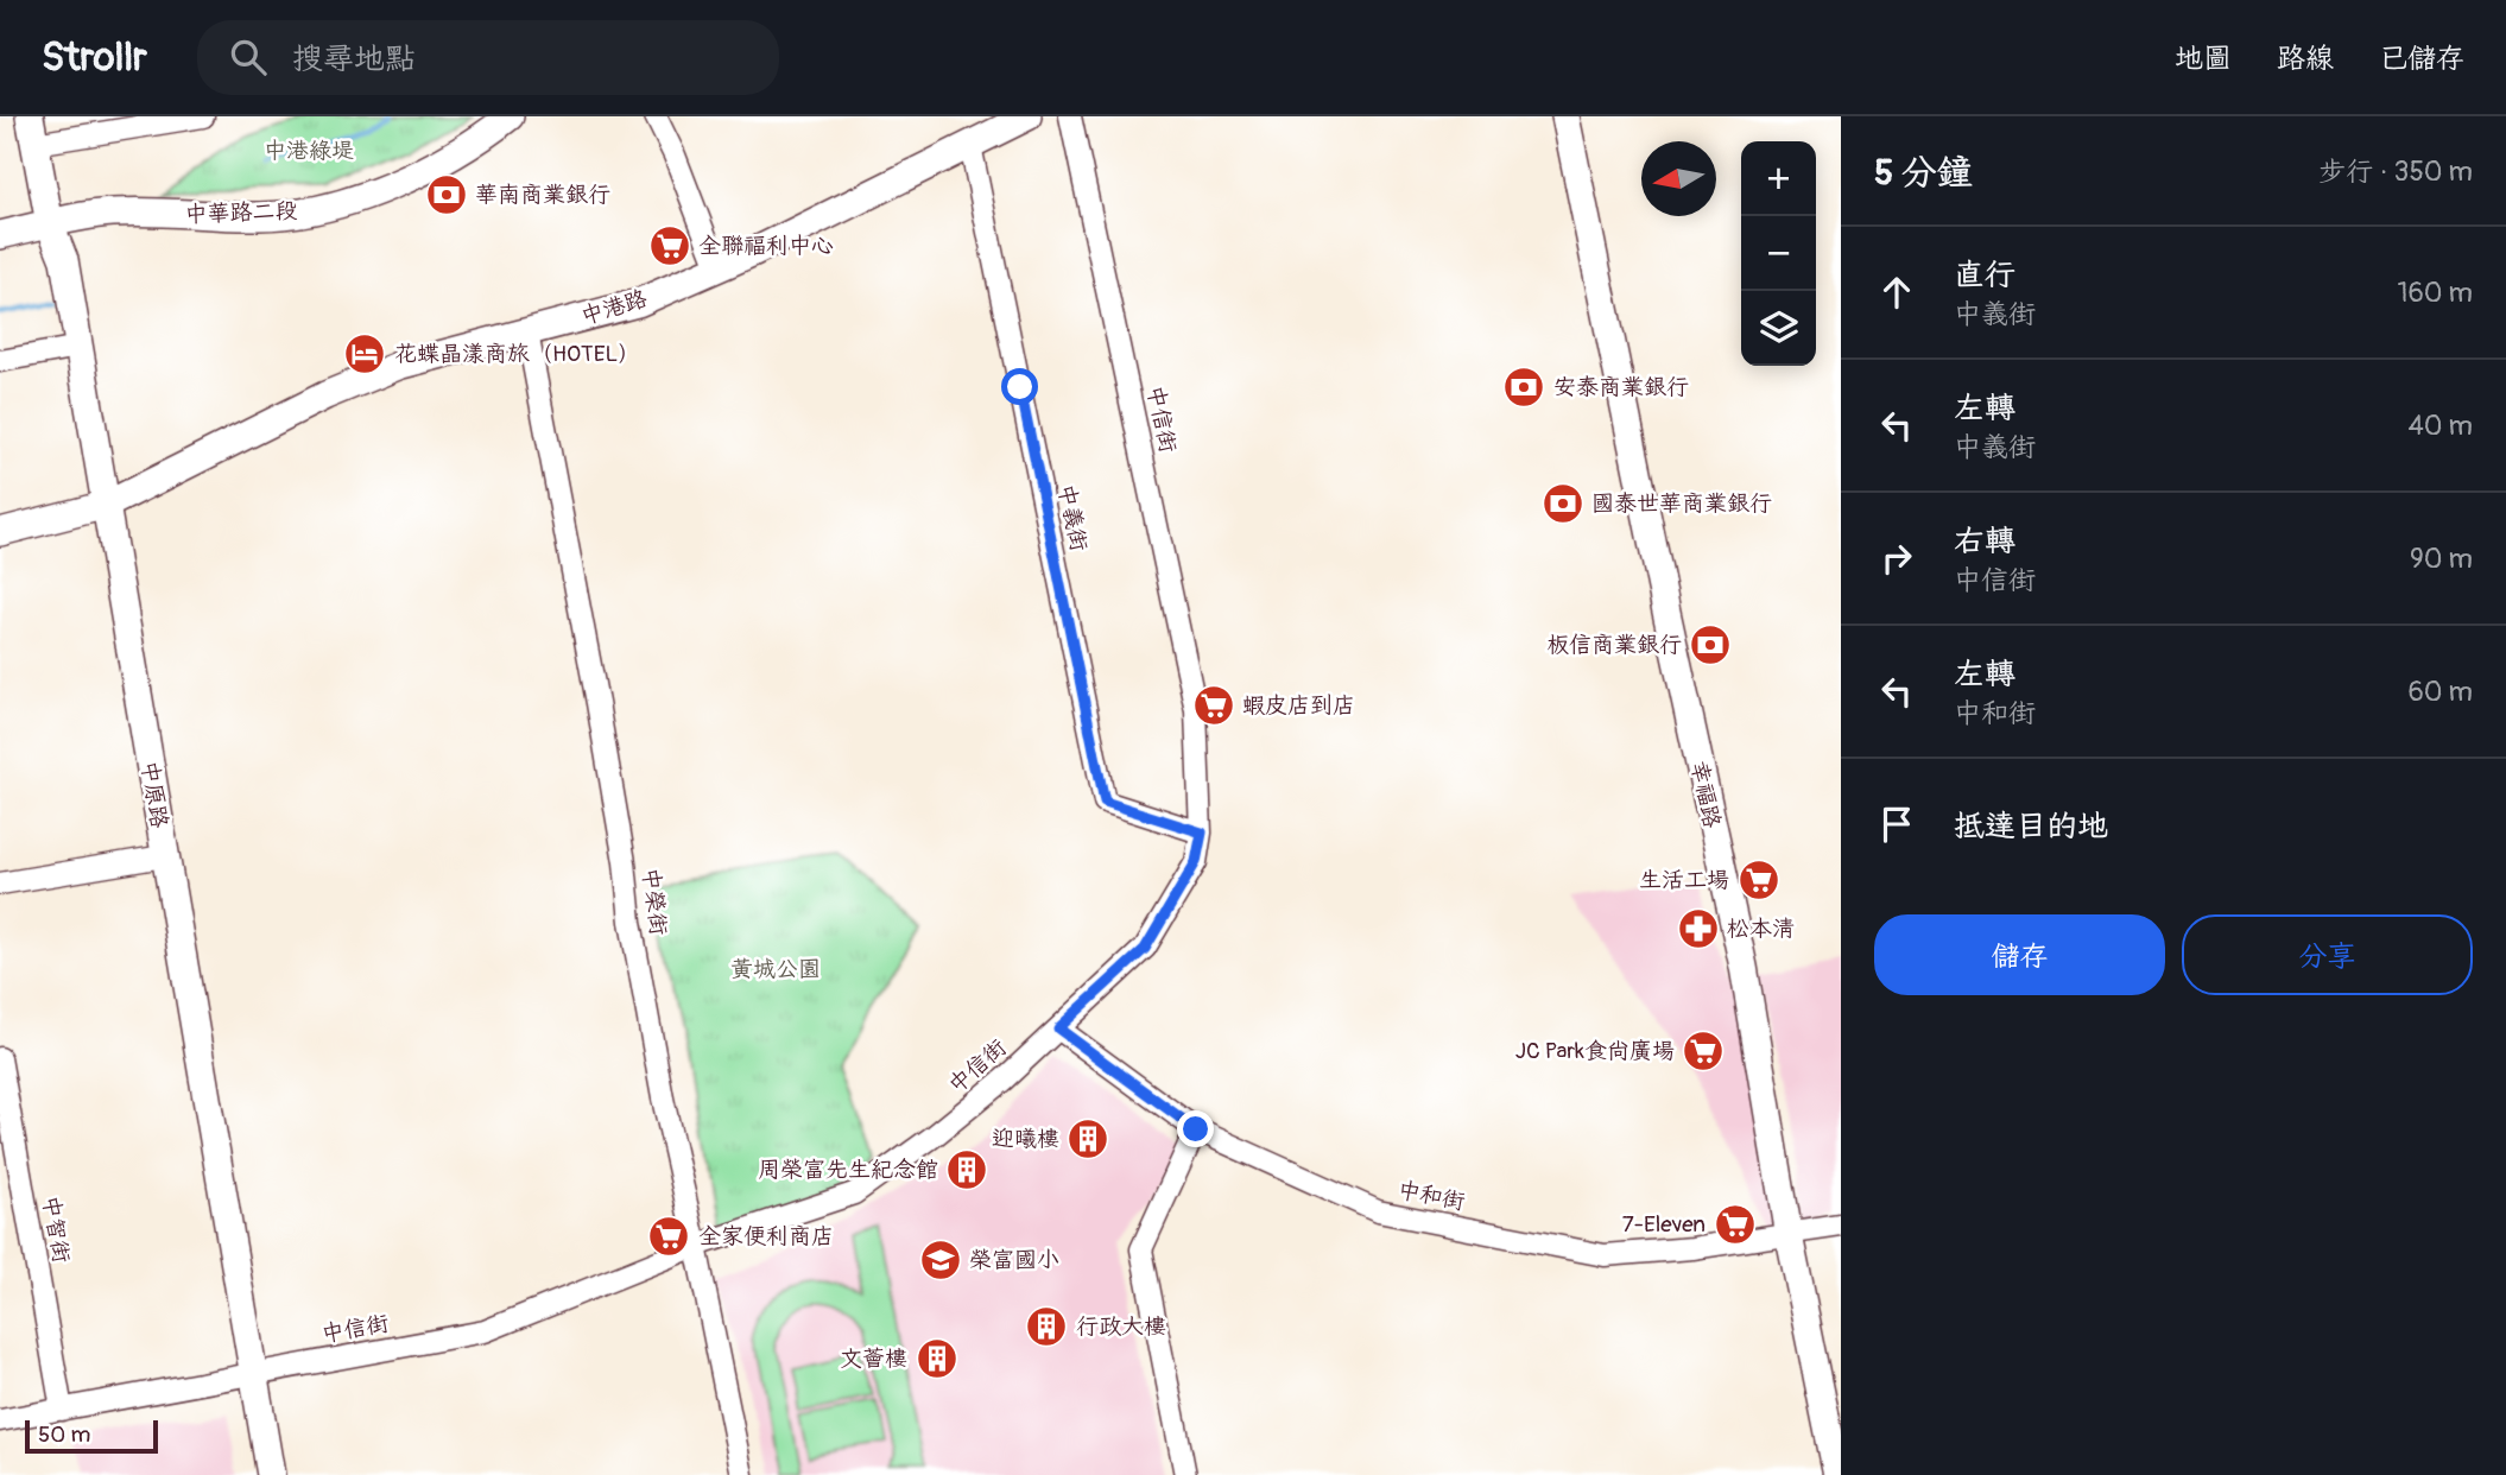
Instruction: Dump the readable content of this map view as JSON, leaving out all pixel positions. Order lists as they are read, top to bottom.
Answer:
{
  "streets": {
    "street": [
      "中華路二段",
      "中港路",
      "中信街",
      "中義街",
      "中原路",
      "幸福路",
      "中榮街",
      "中和街",
      "中智街"
    ]
  },
  "crossings": [
    ["中華路二段", "中原路"],
    ["中港路", "中義街"],
    ["中港路", "中原路"],
    ["中港路", "中榮街"],
    ["中信街", "中義街"],
    ["中信街", "中原路"],
    ["中信街", "中榮街"],
    ["中信街", "中和街"],
    ["中信街", "中智街"],
    ["幸福路", "中和街"]
  ],
  "parks": ["中港綠堤", "黃城公園"],
  "places": {
    "bank": [
      "華南商業銀行",
      "安泰商業銀行",
      "國泰世華商業銀行",
      "板信商業銀行"
    ],
    "supermarket": [
      "全聯福利中心",
      "蝦皮店到店",
      "生活工場",
      "JC Park食尚廣場",
      "7-Eleven",
      "全家便利商店"
    ],
    "hotel": ["花蝶晶漾商旅（HOTEL）"],
    "pharmacy": ["松本清"],
    "building": [
      "迎曦樓",
      "周榮富先生紀念館",
      "行政大樓",
      "文薈樓"
    ],
    "school or university": ["榮富國小"]
  },
  "scale_bar": "50 m",
  "north": "left",
  "page": {
    "header": "Strollr",
    "search": "搜尋地點",
    "nav": ["地圖", "路線", "已儲存"],
    "heading": ["5 分鐘", "步行 · 350 m"],
    "map_buttons": ["+", "−"],
    "list": [
      ["直行", "中義街", "160 m"],
      ["左轉", "中義街", "40 m"],
      ["右轉", "中信街", "90 m"],
      ["左轉", "中和街", "60 m"],
      "抵達目的地"
    ],
    "buttons": ["儲存", "分享"],
    "scale": "50 m"
  }
}
